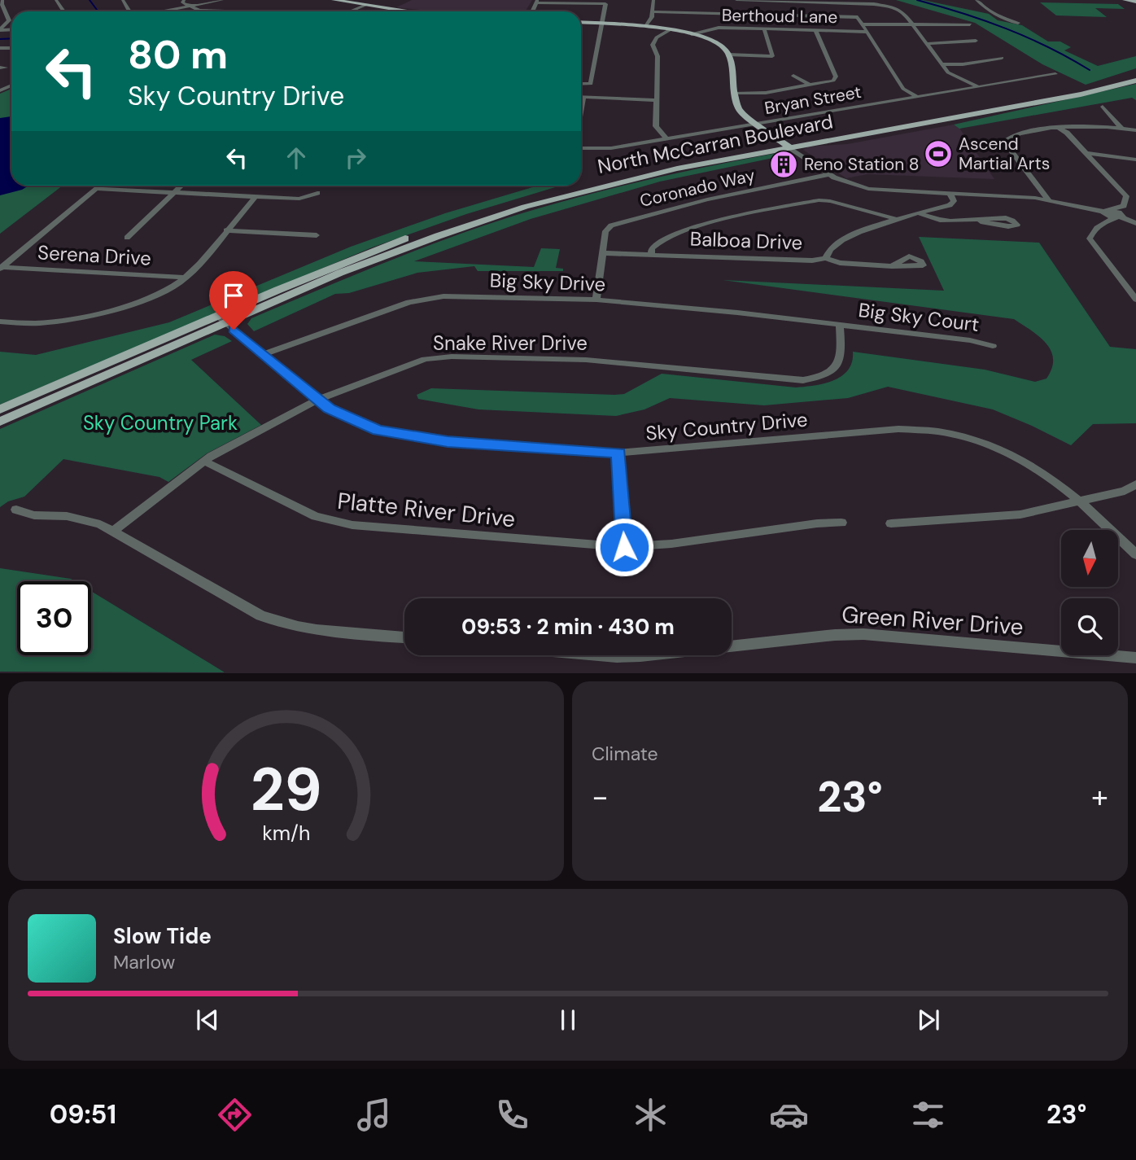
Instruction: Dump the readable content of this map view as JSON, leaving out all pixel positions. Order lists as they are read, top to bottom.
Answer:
{
  "streets": {
    "main road": ["North McCarran Boulevard"],
    "street": [
      "Berthoud Lane",
      "Bryan Street",
      "Coronado Way",
      "Balboa Drive",
      "Serena Drive",
      "Big Sky Drive",
      "Big Sky Court",
      "Snake River Drive",
      "Sky Country Drive",
      "Platte River Drive",
      "Green River Drive"
    ]
  },
  "crossings": [
    ["North McCarran Boulevard", "Sky Country Drive"],
    ["Coronado Way", "Balboa Drive"],
    ["Big Sky Drive", "Big Sky Court"],
    ["Big Sky Drive", "Snake River Drive"],
    ["Big Sky Drive", "Sky Country Drive"],
    ["Big Sky Court", "Snake River Drive"],
    ["Snake River Drive", "Sky Country Drive"],
    ["Snake River Drive", "Platte River Drive"]
  ],
  "parks": ["Sky Country Park"],
  "places": {
    "sports": ["Ascend Martial Arts"],
    "building": ["Reno Station 8"]
  },
  "north": "bottom",
  "page": {
    "turn": ["80 m", "Sky Country Drive"],
    "limit": "30",
    "trip": "09:53 · 2 min · 430 m",
    "tile": "Climate",
    "heat": ["−", "23°", "+"],
    "song": ["Slow Tide", "Marlow"],
    "tabs": ["09:51", "23°"],
    "gauge": ["29", "km/h"]
  }
}
